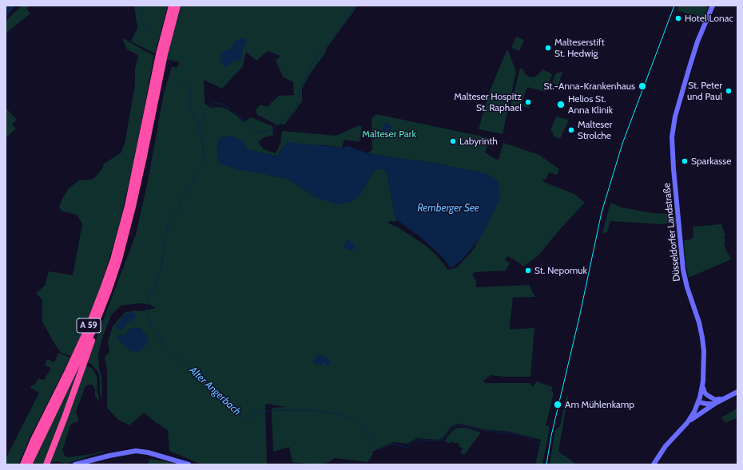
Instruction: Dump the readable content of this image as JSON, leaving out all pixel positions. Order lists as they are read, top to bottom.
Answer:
{
  "streets": {
    "highway": ["A 59"],
    "main road": ["Düsseldorfer Landstraße"]
  },
  "water": ["Remberger See", "Alter Angerbach"],
  "parks": ["Malteser Park"],
  "places": [
    "Hotel Lonac",
    "Malteserstift St. Hedwig",
    "St.-Anna-Krankenhaus",
    "St. Peter und Paul",
    "Malteser Hospitz St. Raphael",
    "Helios St. Anna Klinik",
    "Malteser Strolche",
    "Labyrinth",
    "Sparkasse",
    "St. Nepomuk",
    "Am Mühlenkamp"
  ]
}
